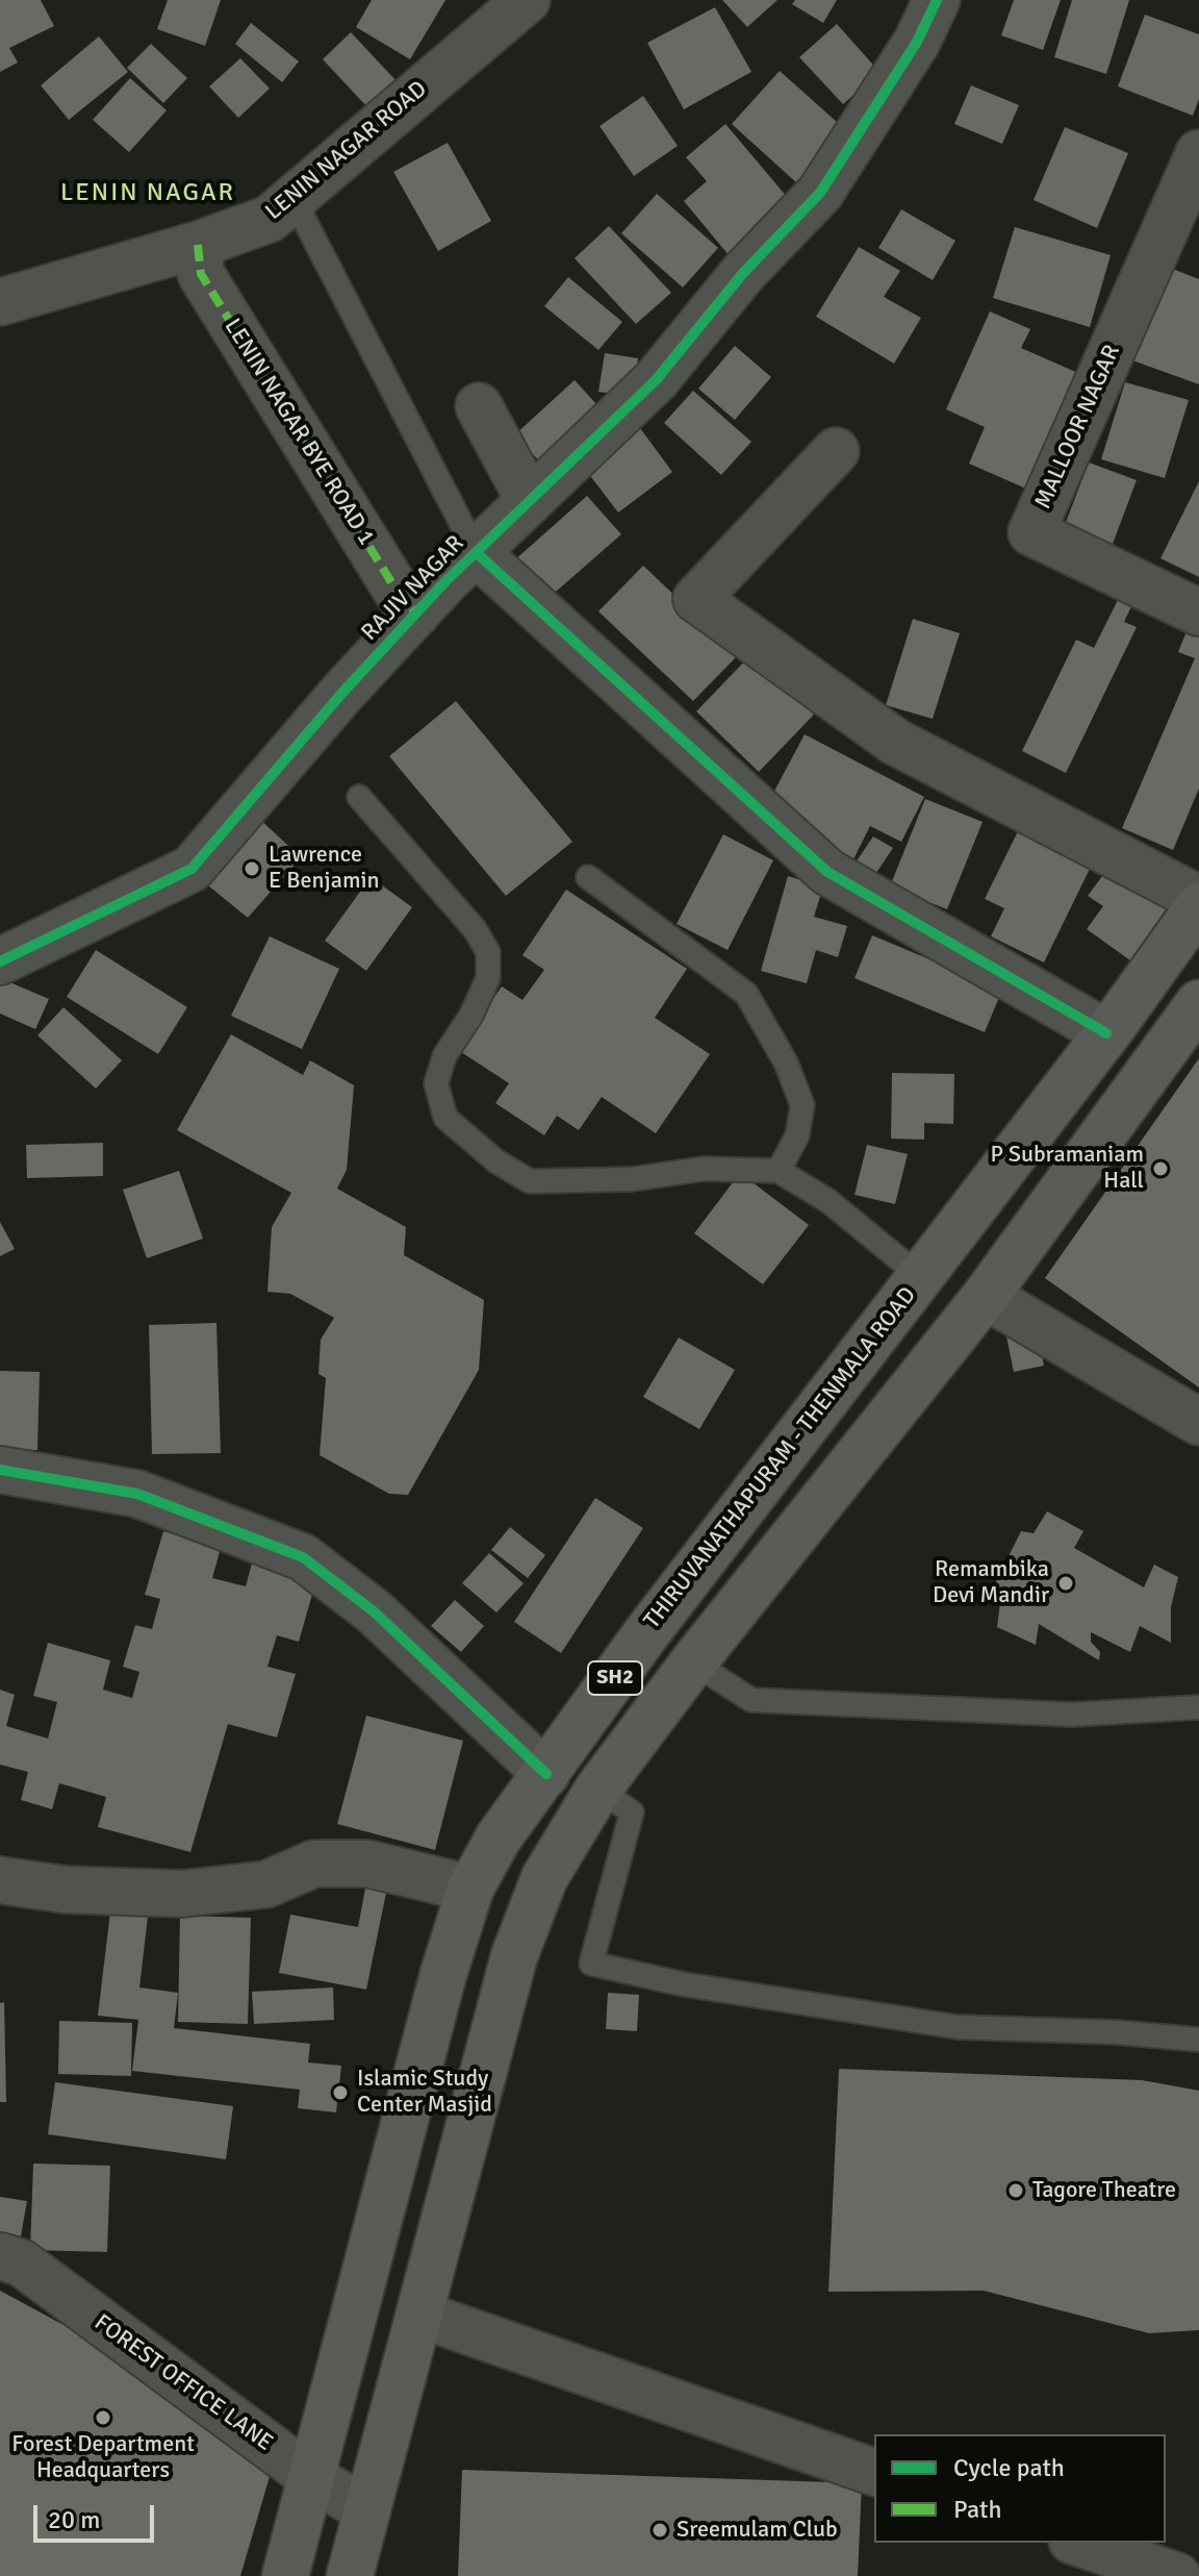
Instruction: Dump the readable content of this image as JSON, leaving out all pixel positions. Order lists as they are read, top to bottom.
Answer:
{
  "streets": {
    "main road": ["THIRUVANATHAPURAM - THENMALA ROAD", "SH2"],
    "street": [
      "LENIN NAGAR ROAD",
      "MALLOOR NAGAR",
      "LENIN NAGAR BYE ROAD 1",
      "RAJIV NAGAR",
      "FOREST OFFICE LANE"
    ]
  },
  "crossings": [
    ["LENIN NAGAR ROAD", "LENIN NAGAR BYE ROAD 1"],
    ["LENIN NAGAR BYE ROAD 1", "RAJIV NAGAR"],
    ["THIRUVANATHAPURAM - THENMALA ROAD", "FOREST OFFICE LANE"]
  ],
  "districts": ["LENIN NAGAR"],
  "places": [
    "Lawrence E Benjamin",
    "P Subramaniam Hall",
    "Remambika Devi Mandir",
    "Islamic Study Center Masjid",
    "Tagore Theatre",
    "Forest Department Headquarters",
    "Sreemulam Club"
  ],
  "legend": ["Cycle path", "Path"],
  "scale_bar": "20 m"
}
